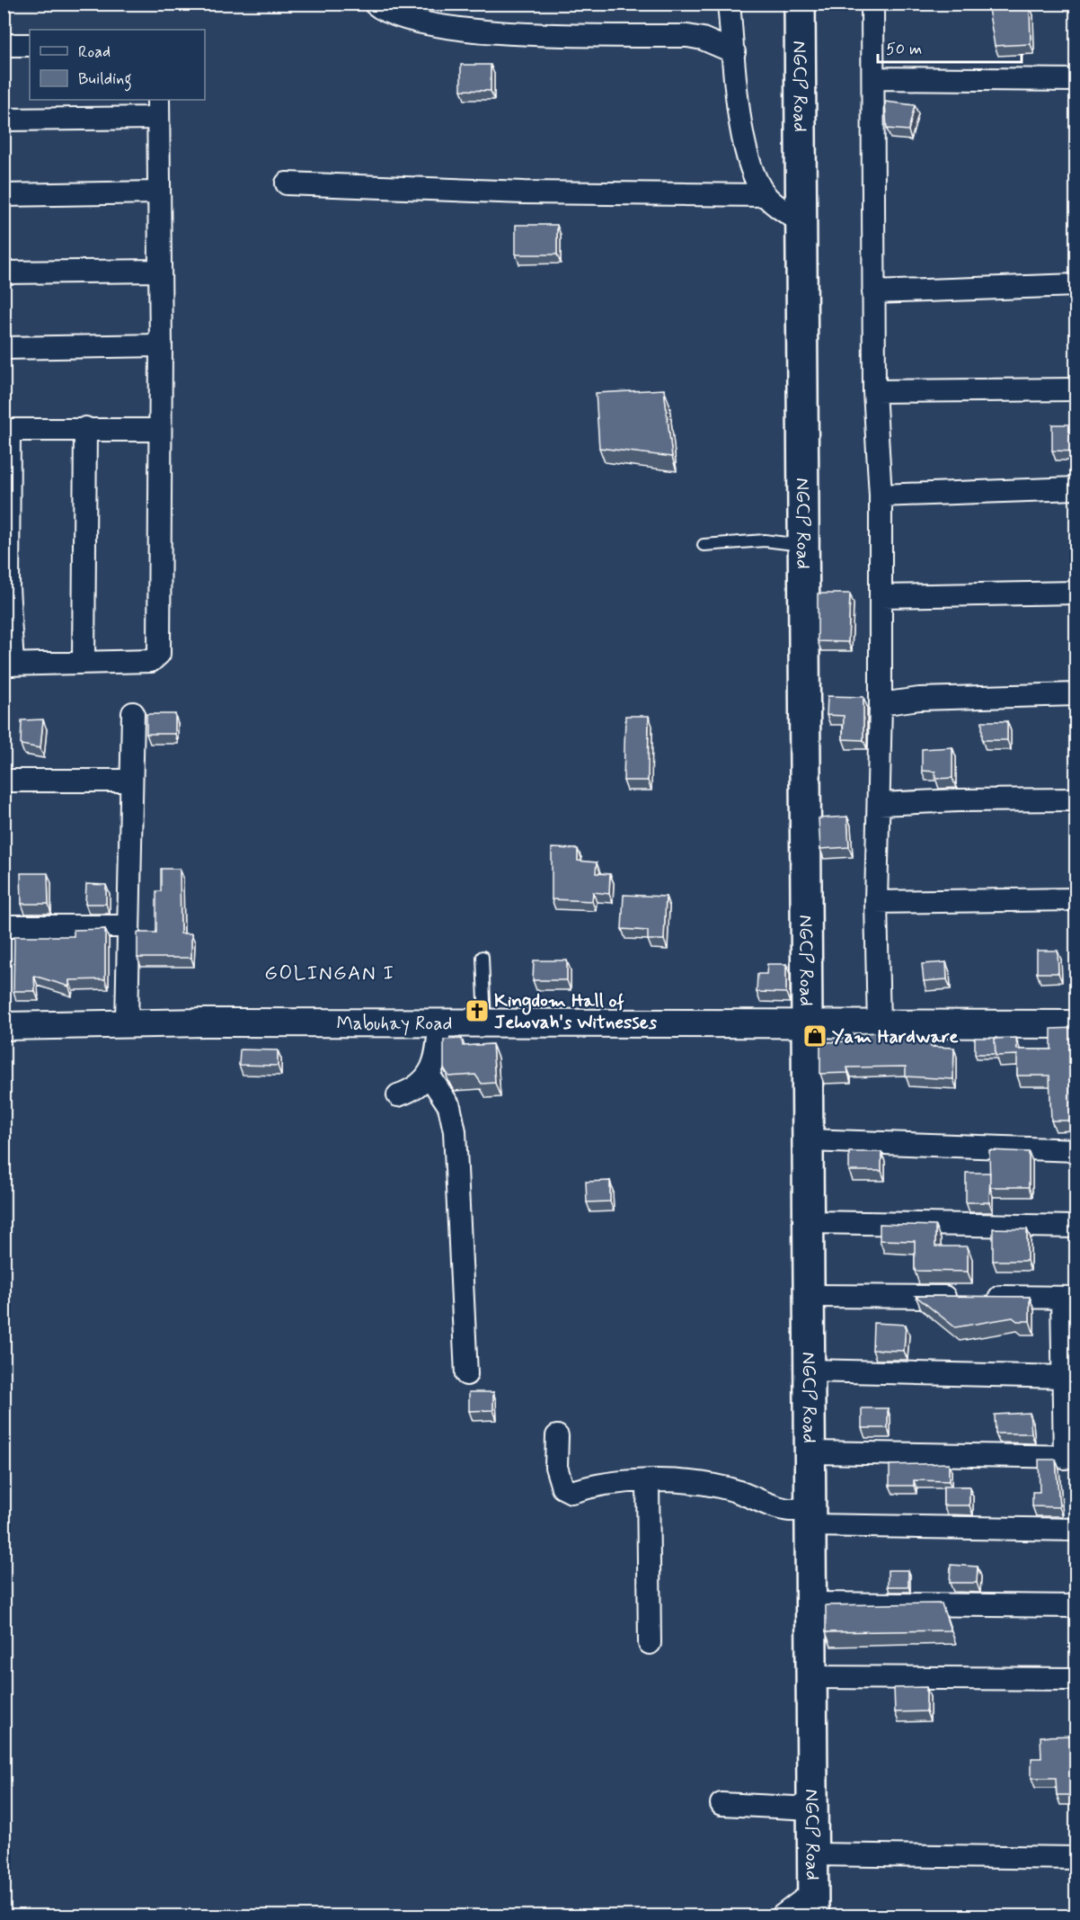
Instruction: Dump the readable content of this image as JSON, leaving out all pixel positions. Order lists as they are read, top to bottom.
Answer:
{
  "streets": {
    "main road": ["NGCP Road"],
    "street": ["Mabuhay Road"]
  },
  "crossings": [
    ["NGCP Road", "Mabuhay Road"]
  ],
  "districts": ["GOLINGAN I"],
  "places": {
    "church": ["Kingdom Hall of Jehovah's Witnesses"],
    "shop": ["Yam Hardware"]
  },
  "legend": ["Road", "Building"],
  "scale_bar": "50 m"
}
